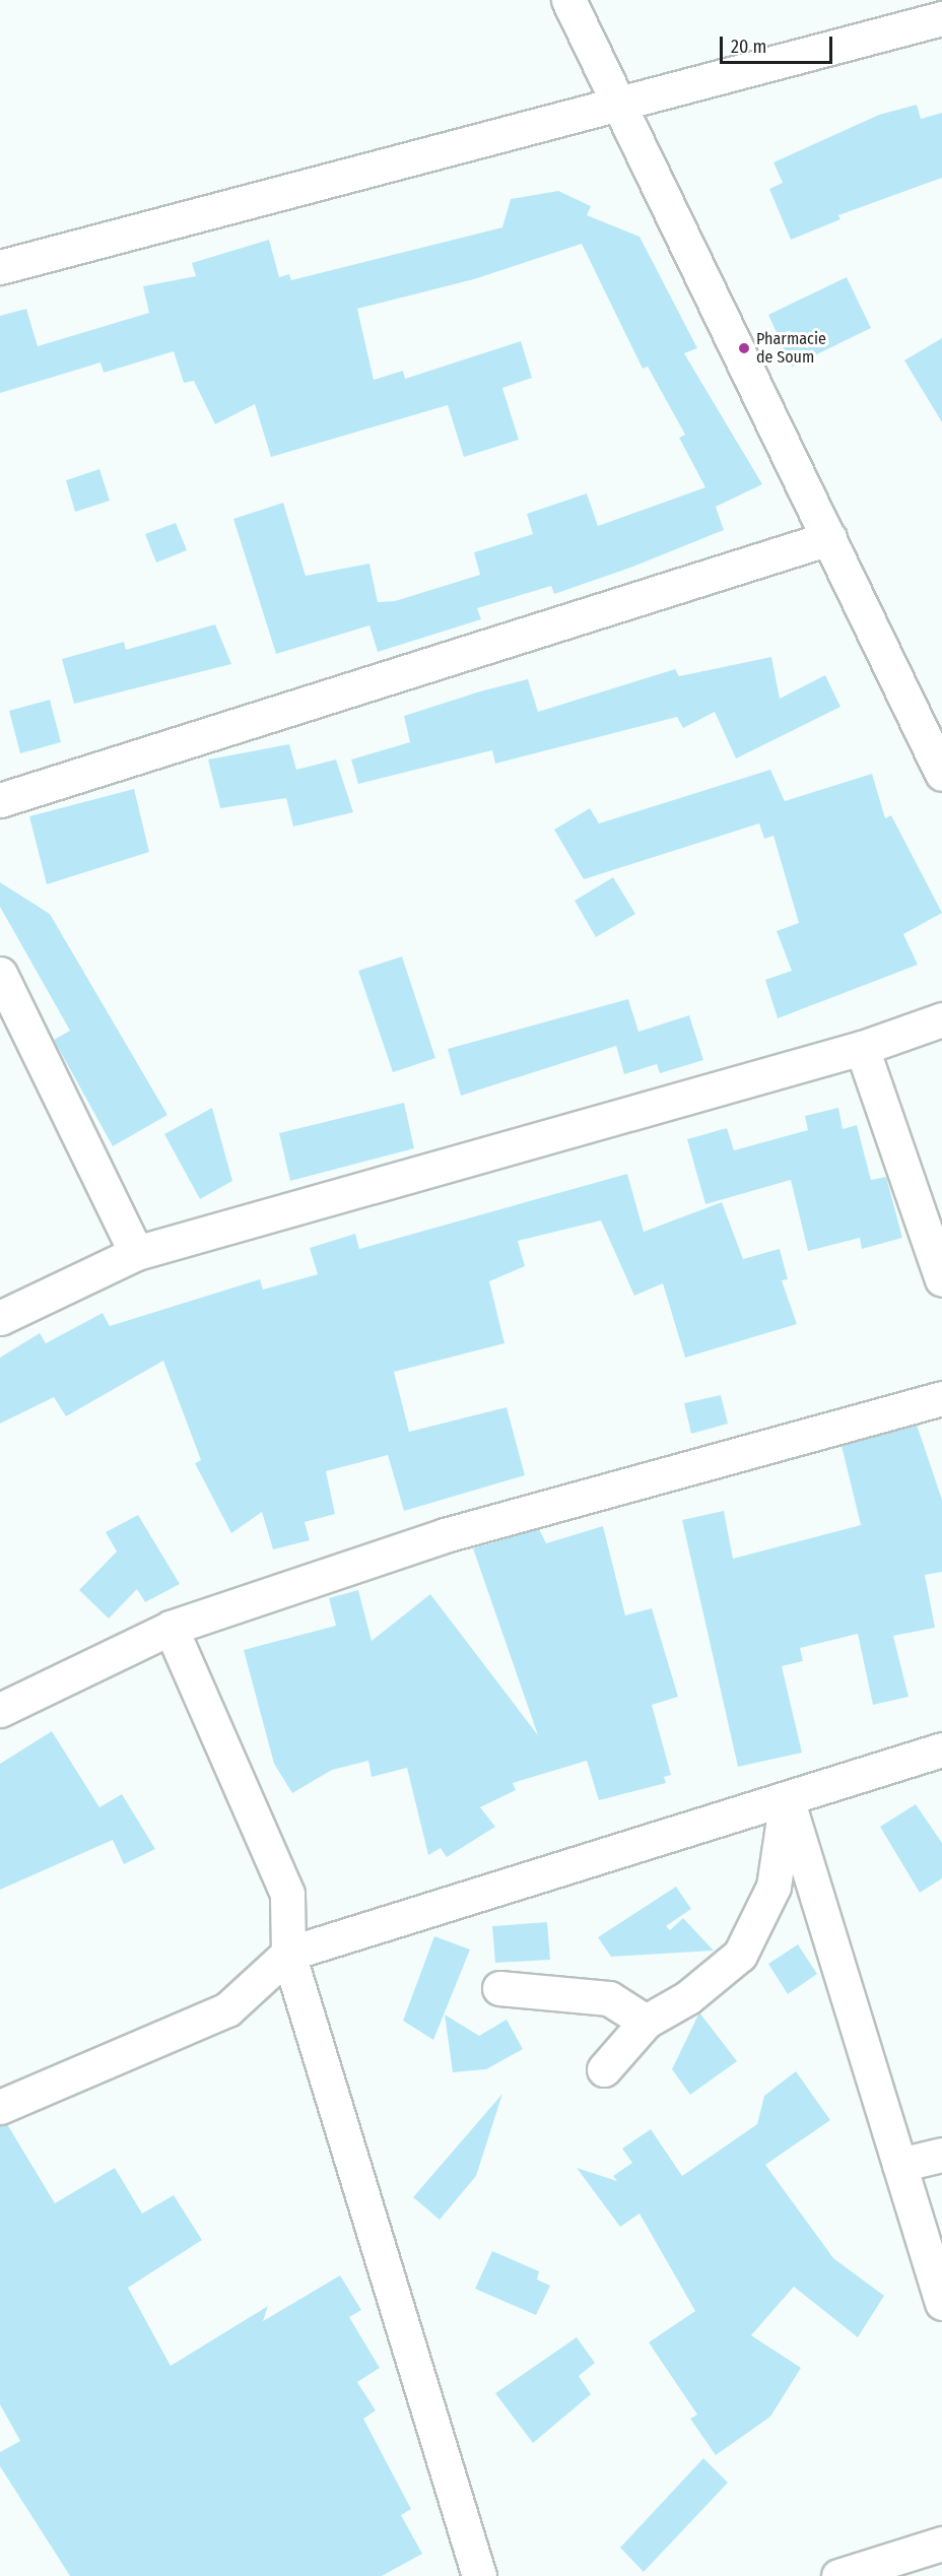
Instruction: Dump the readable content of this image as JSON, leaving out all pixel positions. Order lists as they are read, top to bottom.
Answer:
{
  "places": ["Pharmacie de Soum"],
  "scale_bar": "20 m"
}
